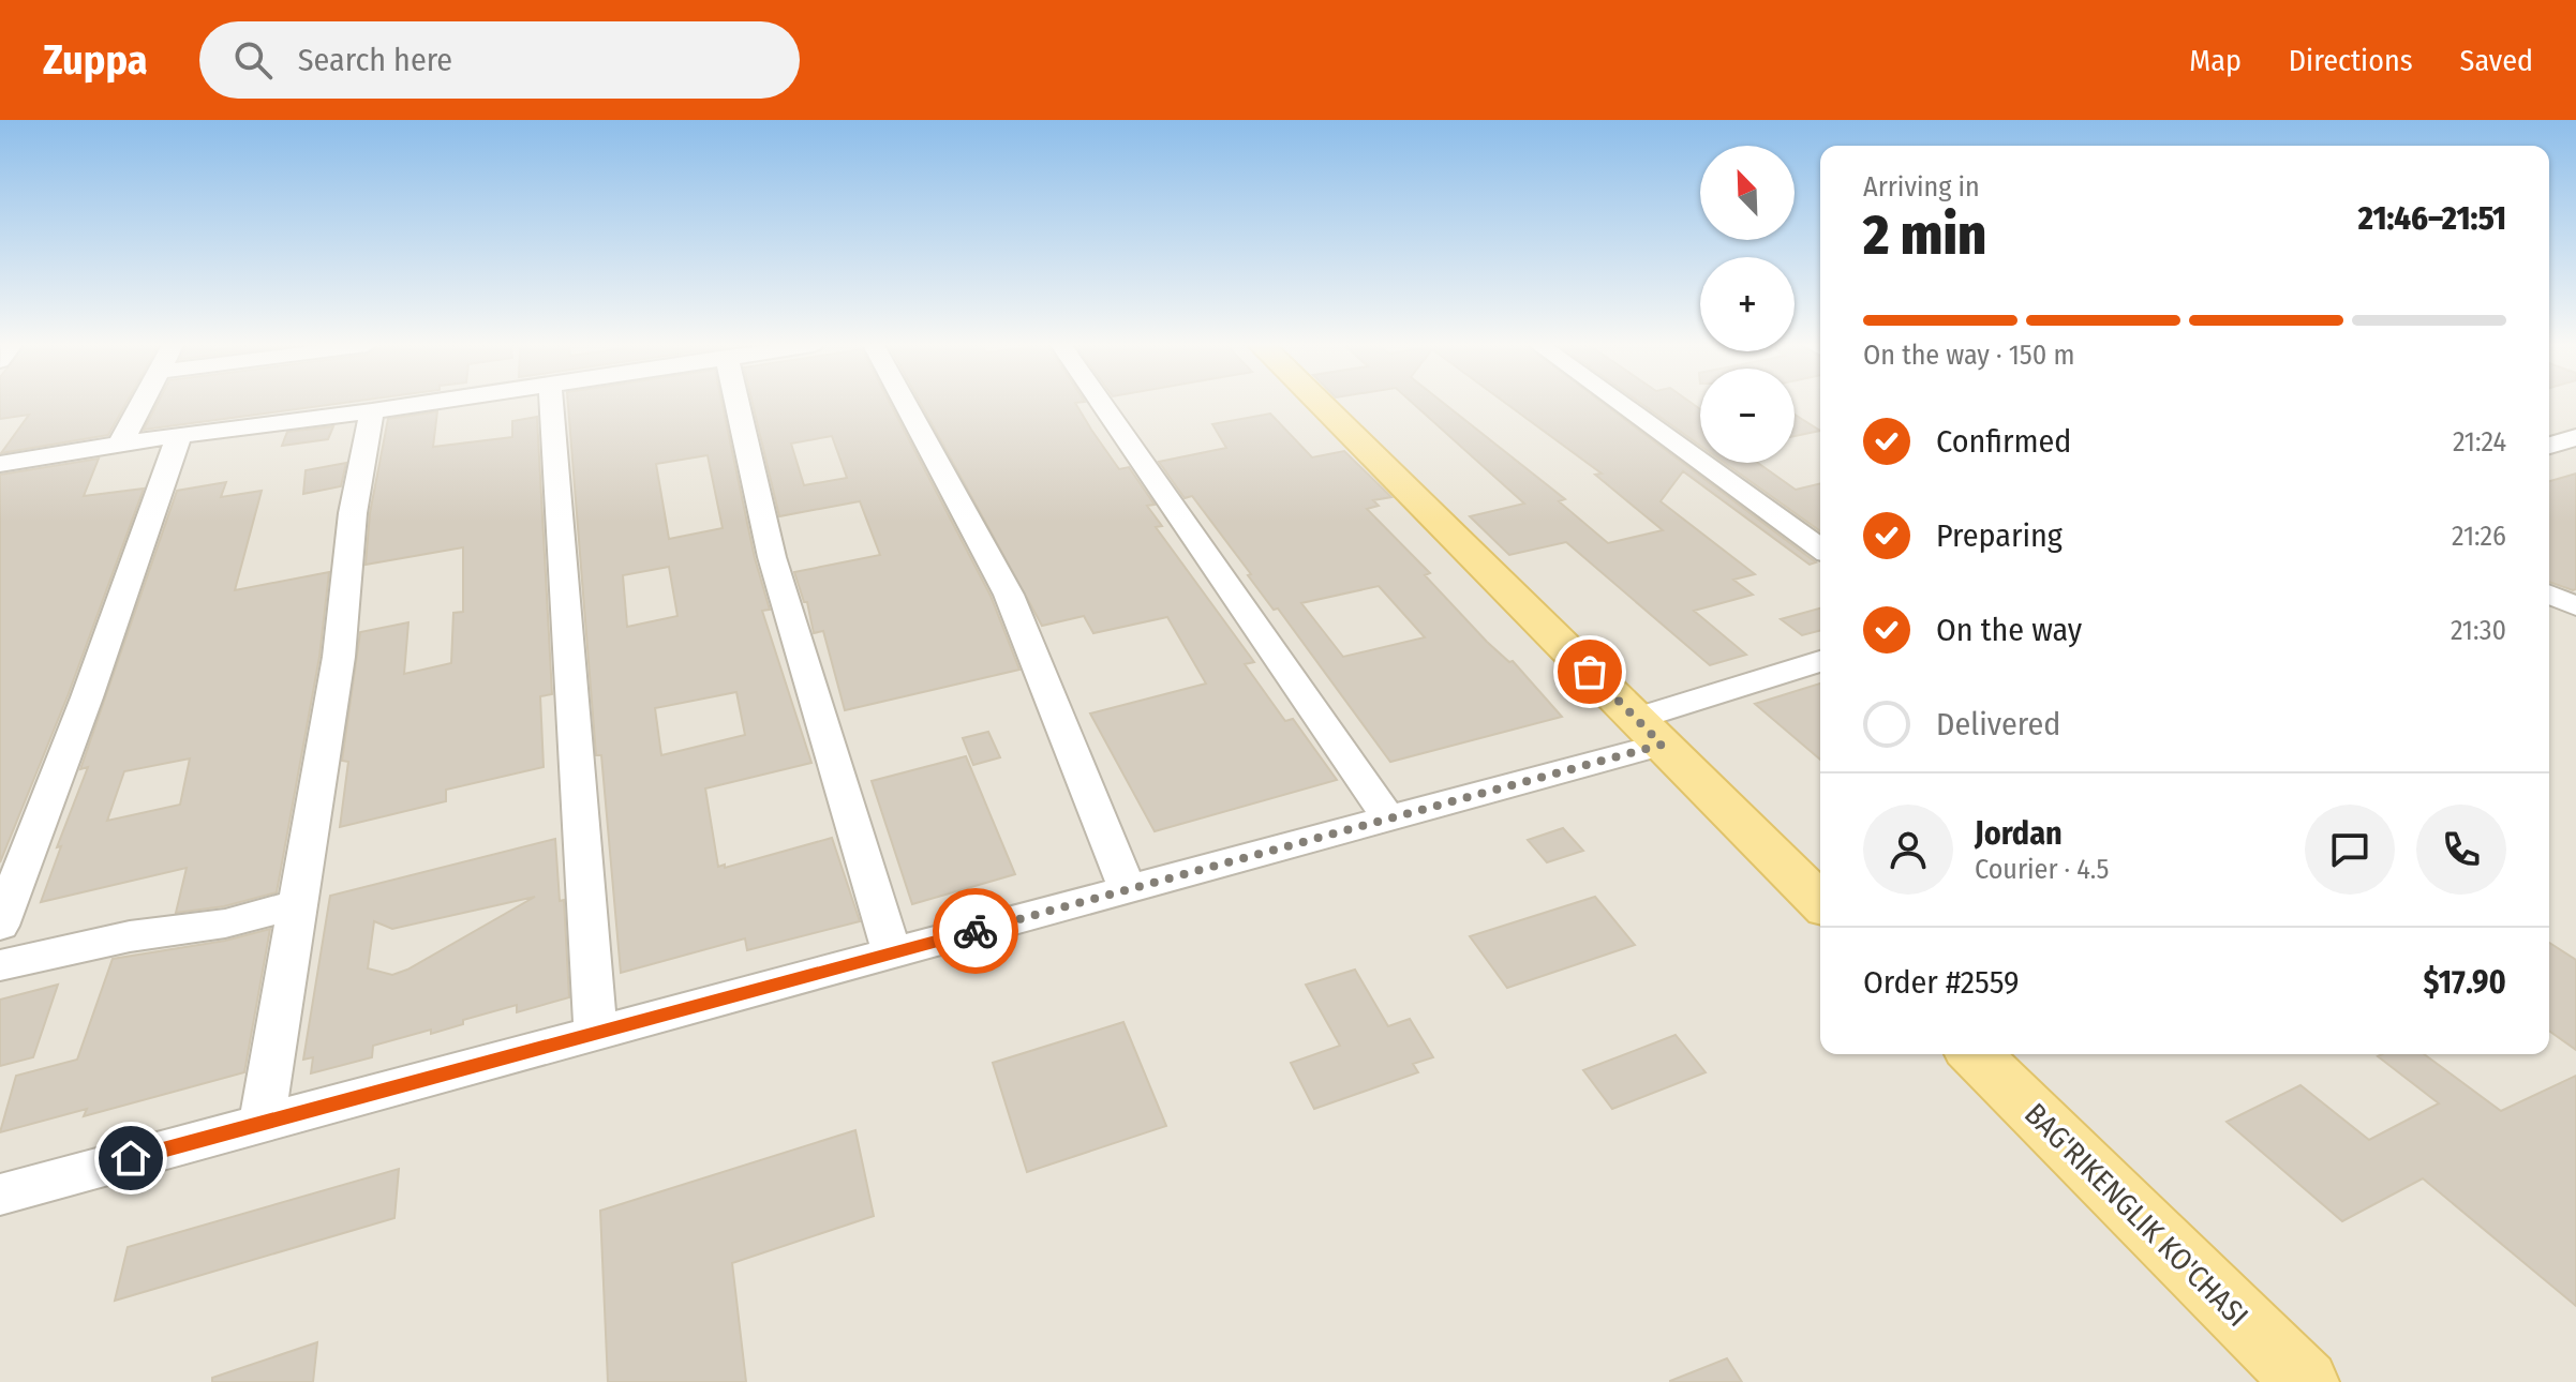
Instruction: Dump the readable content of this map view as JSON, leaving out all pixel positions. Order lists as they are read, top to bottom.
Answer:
{
  "streets": {
    "main road": ["BAG'RIKENGLIK KO'CHASI"]
  },
  "north": "top left",
  "page": {
    "header": "Zuppa",
    "search": "Search here",
    "nav": ["Map", "Directions", "Saved"],
    "map_buttons": ["+", "−"],
    "heading": ["2 min", "Arriving in", "21:46–21:51"],
    "panel": [
      "Jordan",
      "Courier · 4.5",
      "Order #2559",
      "$17.90"
    ],
    "bar": "On the way · 150 m",
    "list": [
      ["Confirmed", "21:24"],
      ["Preparing", "21:26"],
      ["On the way", "21:30"],
      "Delivered"
    ]
  }
}
